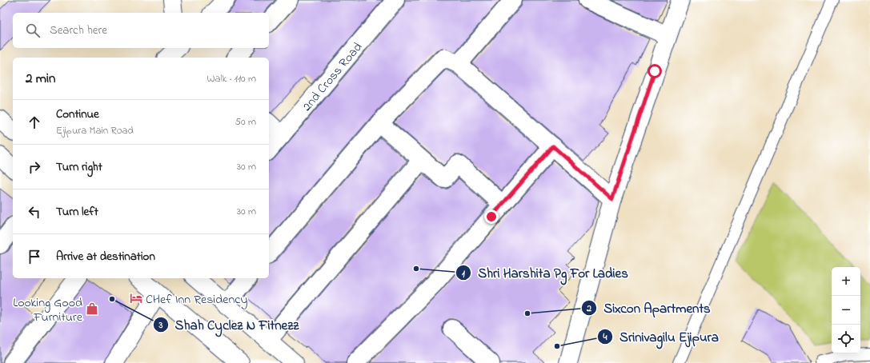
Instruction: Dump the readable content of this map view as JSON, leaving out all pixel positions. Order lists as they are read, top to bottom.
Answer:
{
  "streets": {
    "street": ["2nd Cross Road"]
  },
  "places": {
    "other": [
      "Shri Harshita Pg For Ladies",
      "Shah Cyclez N Fitnezz",
      "Sixcon Apartments",
      "Srinivagilu Ejipura"
    ],
    "hotel": ["CHef Inn Residency"],
    "shop": ["Looking Good Furniture"]
  },
  "page": {
    "search": "Search here",
    "heading": ["2 min", "Walk · 110 m"],
    "list": [
      ["Continue", "Ejipura Main Road", "50 m"],
      ["Turn right", "30 m"],
      ["Turn left", "30 m"],
      "Arrive at destination"
    ],
    "map_buttons": ["+", "−"]
  }
}
